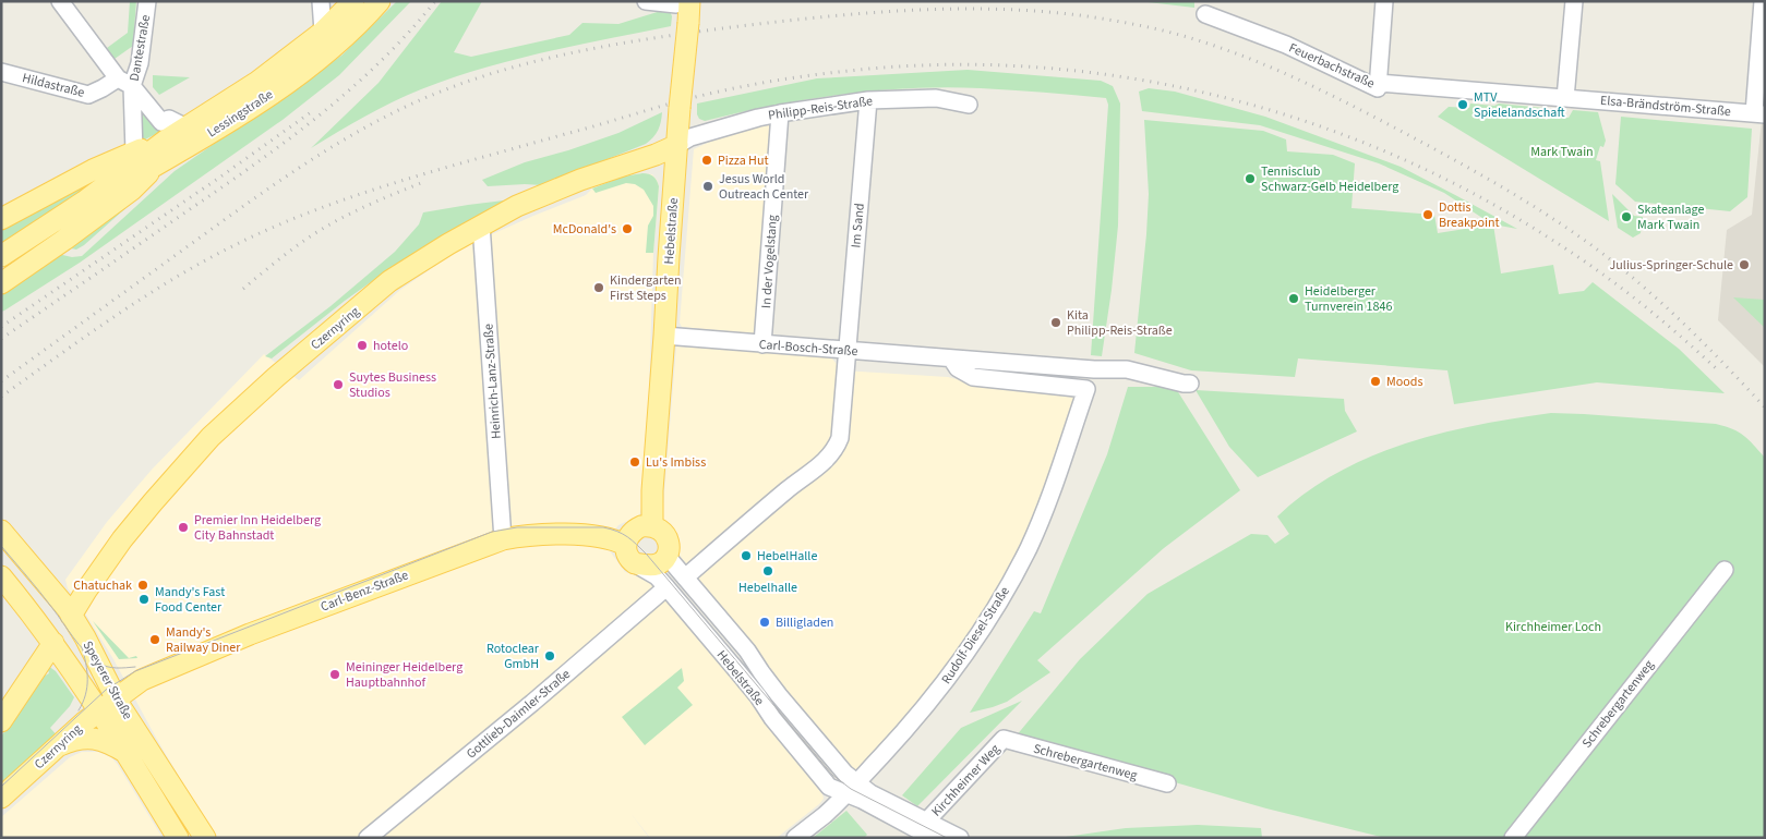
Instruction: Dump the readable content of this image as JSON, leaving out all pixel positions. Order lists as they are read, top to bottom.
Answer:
{
  "streets": {
    "main road": [
      "Lessingstraße",
      "Hebelstraße",
      "Czernyring",
      "Carl-Benz-Straße",
      "Speyerer Straße"
    ],
    "street": [
      "Dantestraße",
      "Feuerbachstraße",
      "Hildastraße",
      "Elsa-Brändström-Straße",
      "Philipp-Reis-Straße",
      "Im Sand",
      "In der Vogelstang",
      "Carl-Bosch-Straße",
      "Heinrich-Lanz-Straße",
      "Rudolf-Diesel-Straße",
      "Schrebergartenweg",
      "Gottlieb-Daimler-Straße",
      "Kirchheimer Weg"
    ]
  },
  "crossings": [
    ["Dantestraße", "Hildastraße"],
    ["Dantestraße", "Lessingstraße"],
    ["Feuerbachstraße", "Elsa-Brändström-Straße"],
    ["Philipp-Reis-Straße", "Im Sand"],
    ["Philipp-Reis-Straße", "Hebelstraße"],
    ["Philipp-Reis-Straße", "In der Vogelstang"],
    ["Philipp-Reis-Straße", "Czernyring"],
    ["Im Sand", "Carl-Bosch-Straße"],
    ["Hebelstraße", "Czernyring"],
    ["Hebelstraße", "Carl-Bosch-Straße"],
    ["Hebelstraße", "Carl-Benz-Straße"],
    ["Hebelstraße", "Rudolf-Diesel-Straße"],
    ["Hebelstraße", "Gottlieb-Daimler-Straße"],
    ["Hebelstraße", "Kirchheimer Weg"],
    ["In der Vogelstang", "Carl-Bosch-Straße"],
    ["Czernyring", "Heinrich-Lanz-Straße"],
    ["Czernyring", "Carl-Benz-Straße"],
    ["Czernyring", "Speyerer Straße"],
    ["Carl-Bosch-Straße", "Rudolf-Diesel-Straße"],
    ["Heinrich-Lanz-Straße", "Carl-Benz-Straße"],
    ["Carl-Benz-Straße", "Speyerer Straße"],
    ["Rudolf-Diesel-Straße", "Kirchheimer Weg"],
    ["Schrebergartenweg", "Kirchheimer Weg"]
  ],
  "parks": ["Mark Twain", "Kirchheimer Loch"],
  "places": [
    "MTV Spielelandschaft",
    "Pizza Hut",
    "Tennisclub Schwarz-Gelb Heidelberg",
    "Jesus World Outreach Center",
    "Dottis Breakpoint",
    "Skateanlage Mark Twain",
    "McDonald's",
    "Julius-Springer-Schule",
    "Kindergarten First Steps",
    "Heidelberger Turnverein 1846",
    "Kita Philipp-Reis-Straße",
    "hotelo",
    "Moods",
    "Suytes Business Studios",
    "Lu's Imbiss",
    "Premier Inn Heidelberg City Bahnstadt",
    "HebelHalle",
    "Hebelhalle",
    "Chatuchak",
    "Mandy's Fast Food Center",
    "Billigladen",
    "Mandy's Railway Diner",
    "Rotoclear GmbH",
    "Meininger Heidelberg Hauptbahnhof"
  ]
}
